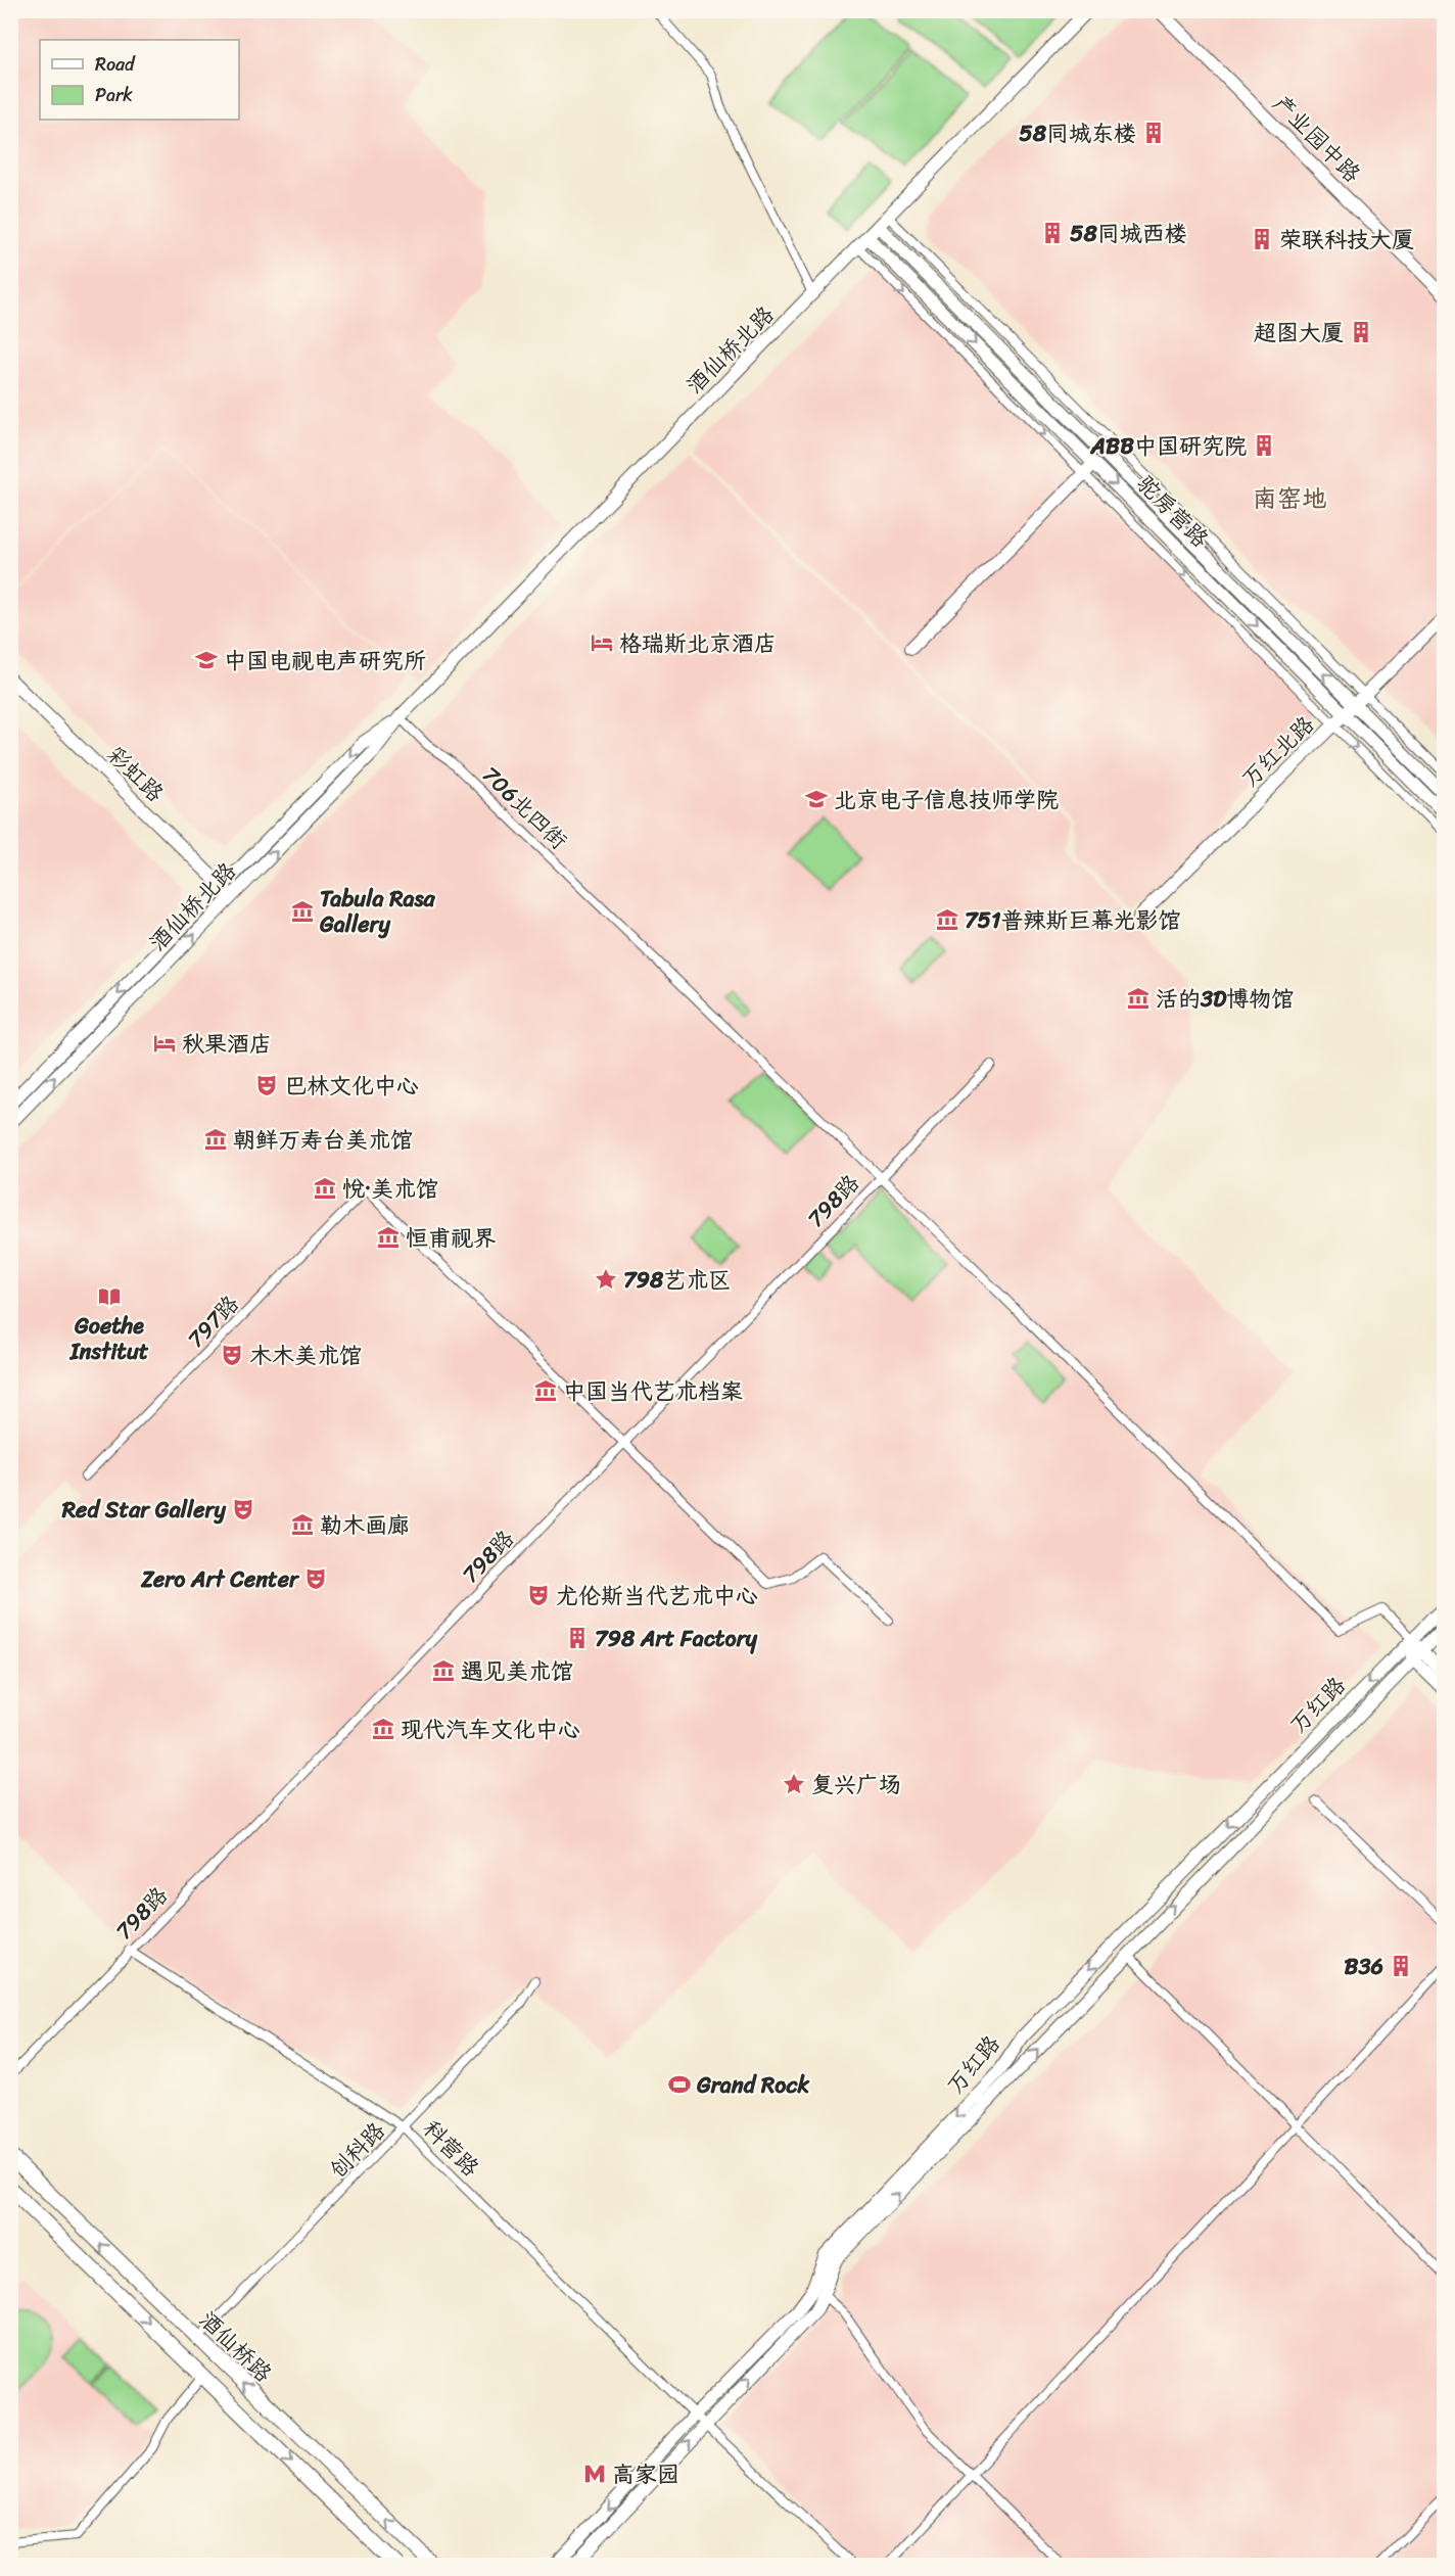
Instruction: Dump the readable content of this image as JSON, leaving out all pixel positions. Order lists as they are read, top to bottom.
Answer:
{
  "streets": {
    "main road": ["酒仙桥路"],
    "street": [
      "产业园中路",
      "酒仙桥北路",
      "驼房营路",
      "万红北路",
      "彩虹路",
      "706北四街",
      "798路",
      "797路",
      "万红路",
      "科营路",
      "创科路"
    ]
  },
  "crossings": [
    ["酒仙桥北路", "驼房营路"],
    ["酒仙桥北路", "彩虹路"],
    ["酒仙桥北路", "706北四街"],
    ["驼房营路", "万红北路"],
    ["706北四街", "798路"],
    ["706北四街", "万红路"],
    ["798路", "797路"],
    ["798路", "科营路"],
    ["万红路", "科营路"],
    ["科营路", "创科路"],
    ["创科路", "酒仙桥路"]
  ],
  "districts": ["南窑地"],
  "places": {
    "building": [
      "58同城东楼",
      "58同城西楼",
      "荣联科技大厦",
      "超图大厦",
      "ABB中国研究院",
      "798 Art Factory",
      "B36"
    ],
    "hotel": ["格瑞斯北京酒店", "秋果酒店"],
    "school or university": ["中国电视电声研究所", "北京电子信息技师学院"],
    "museum": [
      "Tabula Rasa Gallery",
      "751普辣斯巨幕光影馆",
      "活的3D博物馆",
      "朝鲜万寿台美术馆",
      "悦·美术馆",
      "恒甫视界",
      "中国当代艺术档案",
      "勒木画廊",
      "遇见美术馆",
      "现代汽车文化中心"
    ],
    "theatre": [
      "巴林文化中心",
      "木木美术馆",
      "Red Star Gallery",
      "Zero Art Center",
      "尤伦斯当代艺术中心"
    ],
    "place": ["798艺术区", "复兴广场"],
    "library": ["Goethe Institut"],
    "sports": ["Grand Rock"],
    "metro station": ["高家园"]
  },
  "legend": ["Road", "Park"]
}
